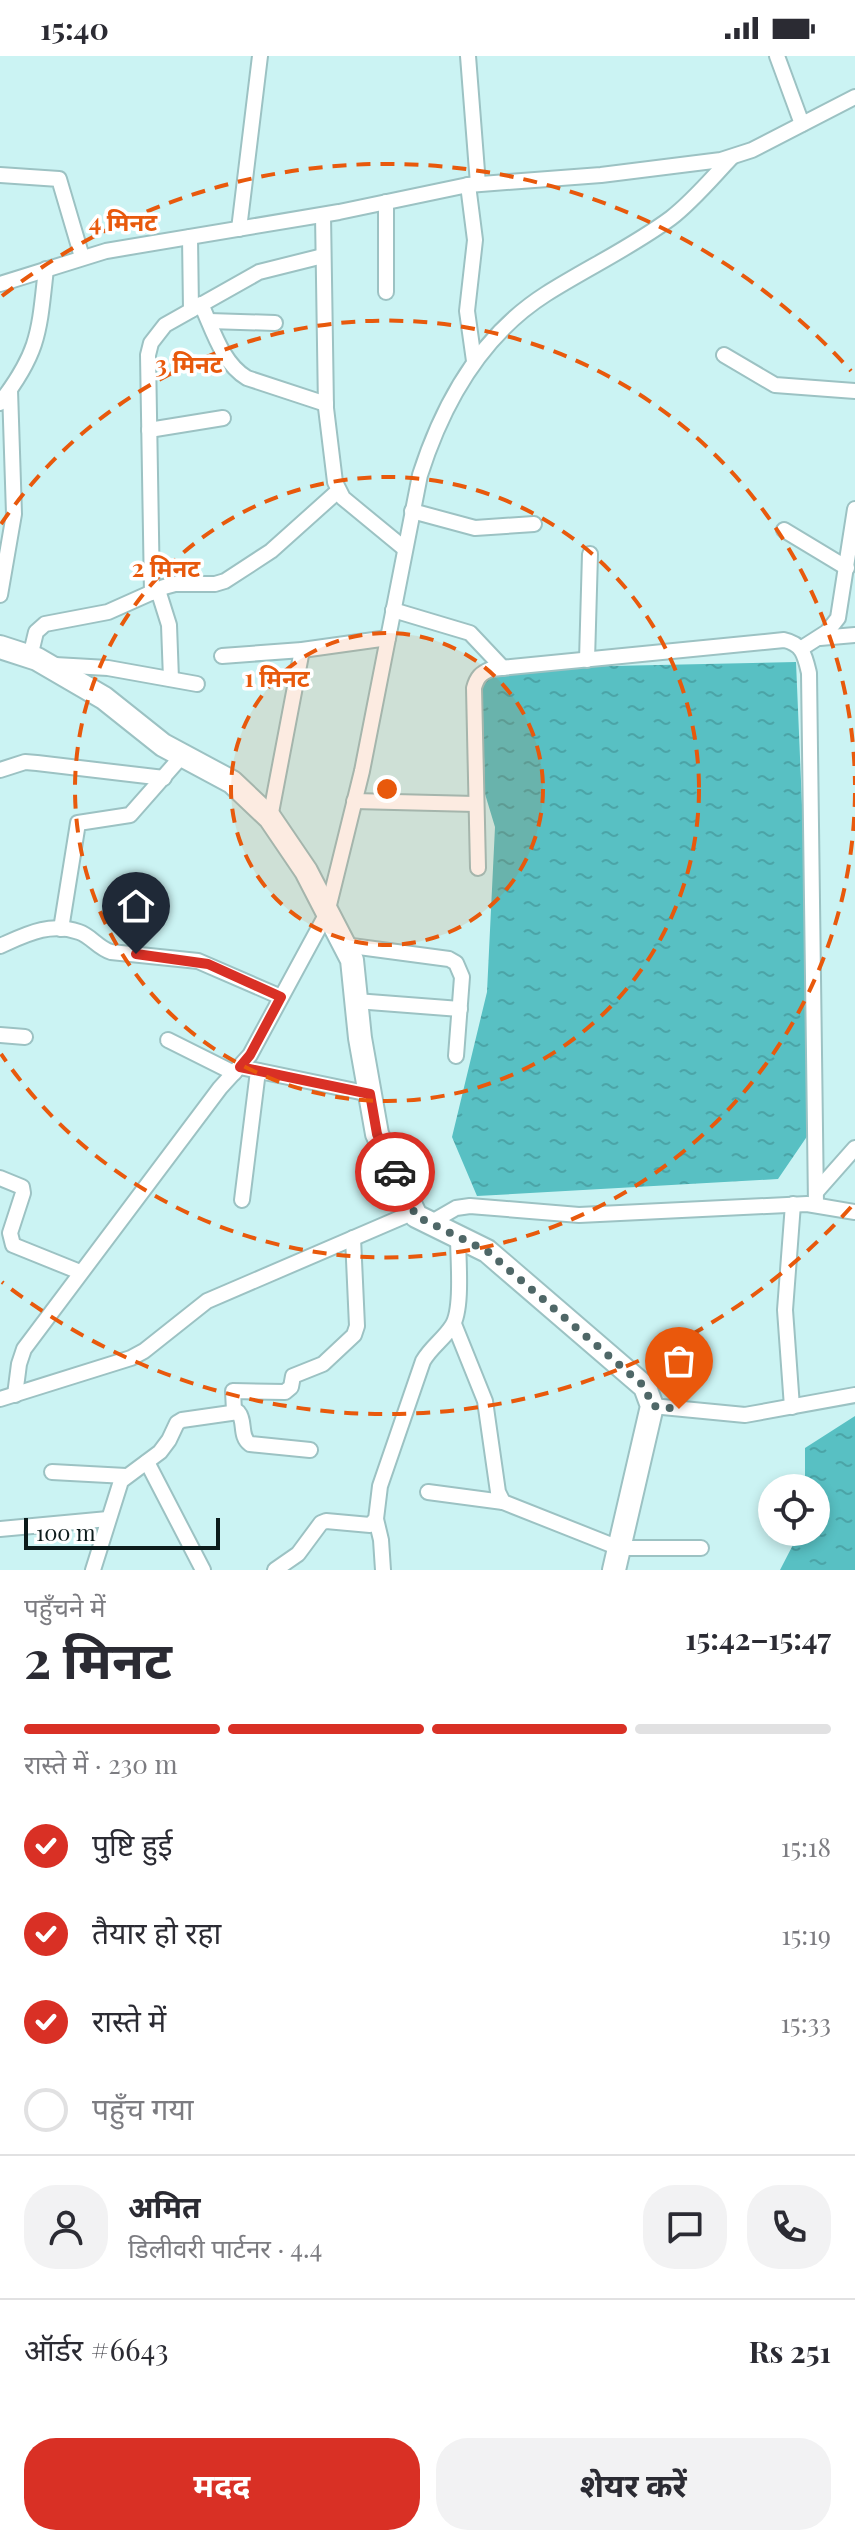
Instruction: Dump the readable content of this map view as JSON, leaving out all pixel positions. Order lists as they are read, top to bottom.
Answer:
{
  "scale_bar": "100 m",
  "page": {
    "status": "15:40",
    "scale": "100 m",
    "heading": ["2 मिनट", "पहुँचने में", "15:42–15:47"],
    "panel": [
      "अमित",
      "डिलीवरी पार्टनर · 4.4",
      "ऑर्डर #6643",
      "Rs 251"
    ],
    "bar": "रास्ते में · 230 m",
    "list": [
      ["पुष्टि हुई", "15:18"],
      ["तैयार हो रहा", "15:19"],
      ["रास्ते में", "15:33"],
      "पहुँच गया"
    ],
    "buttons": ["मदद", "शेयर करें"]
  },
  "rings": [
    "4 मिनट",
    "3 मिनट",
    "2 मिनट",
    "1 मिनट"
  ]
}
